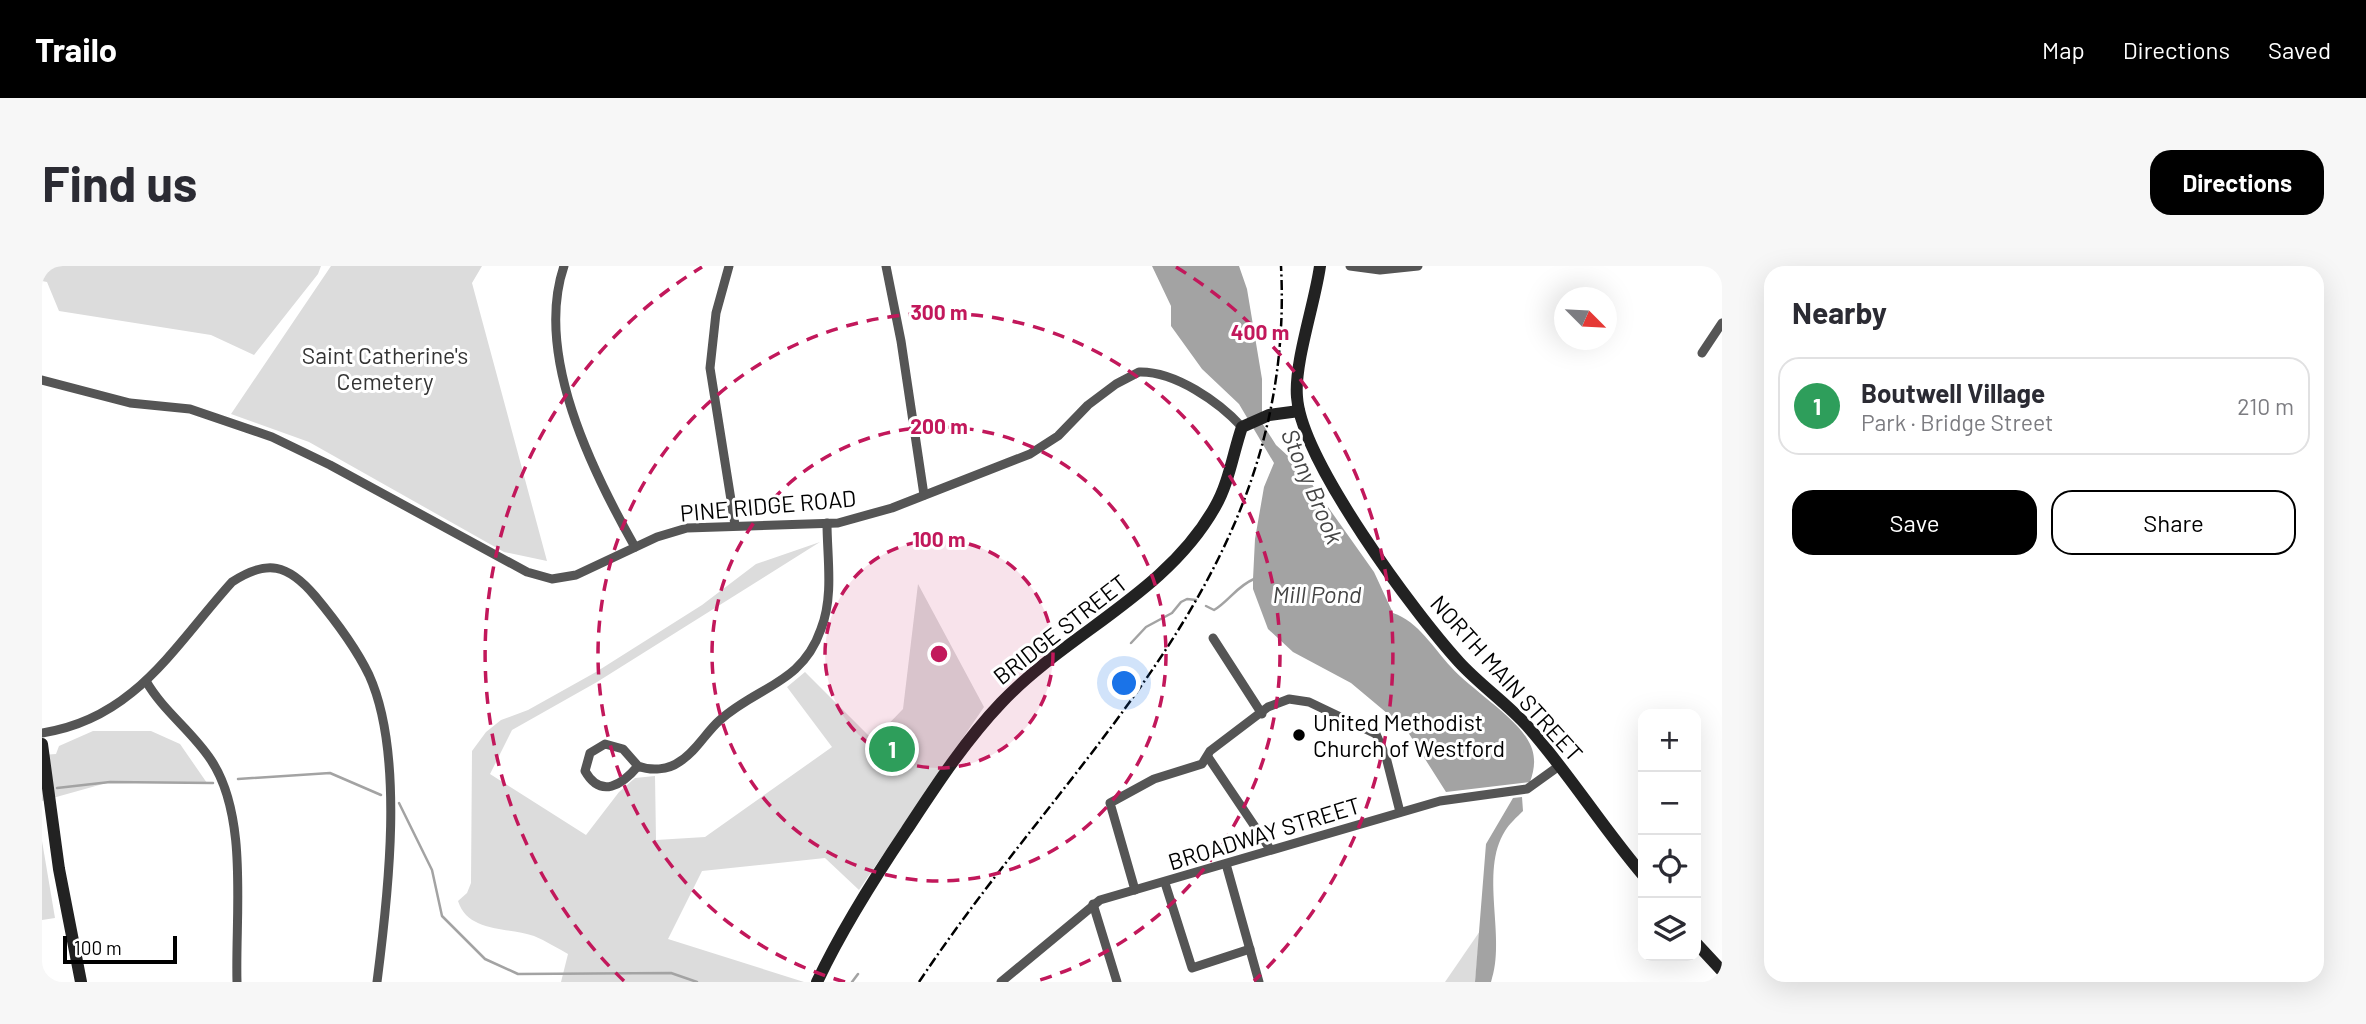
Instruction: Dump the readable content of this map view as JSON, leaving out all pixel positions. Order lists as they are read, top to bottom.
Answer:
{
  "streets": {
    "main road": ["BRIDGE STREET", "NORTH MAIN STREET"],
    "street": ["PINE RIDGE ROAD", "BROADWAY STREET"]
  },
  "crossings": [
    ["PINE RIDGE ROAD", "BRIDGE STREET"],
    ["NORTH MAIN STREET", "BROADWAY STREET"]
  ],
  "water": ["Stony Brook", "Mill Pond"],
  "parks": ["Saint Catherine's Cemetery"],
  "places": ["United Methodist Church of Westford"],
  "scale_bar": "100 m",
  "north": "bottom right",
  "page": {
    "header": "Trailo",
    "nav": ["Map", "Directions", "Saved"],
    "buttons": [
      "Directions",
      ["Save", "Share"]
    ],
    "title": "Find us",
    "heading": "Nearby",
    "list": [
      {
        "mark": "1",
        "name": "Boutwell Village",
        "note": "Park · Bridge Street",
        "value": "210 m"
      }
    ],
    "map_buttons": ["+", "−"],
    "pins": "1",
    "scale": "100 m"
  },
  "rings": [
    "300 m",
    "400 m",
    "200 m",
    "100 m"
  ]
}
